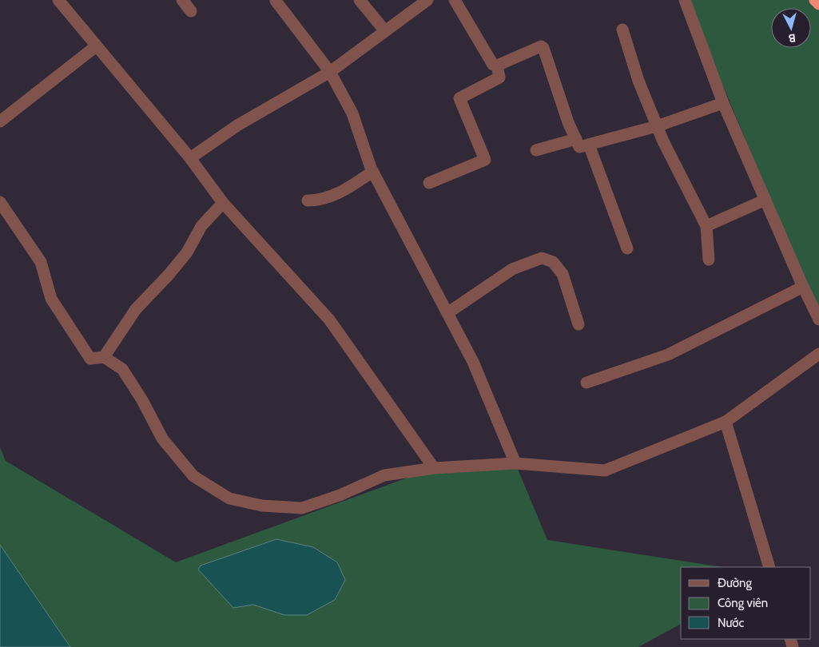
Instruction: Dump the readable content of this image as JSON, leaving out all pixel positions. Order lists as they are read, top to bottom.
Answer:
{
  "legend": ["Đường", "Công viên", "Nước"],
  "north": "bottom"
}
